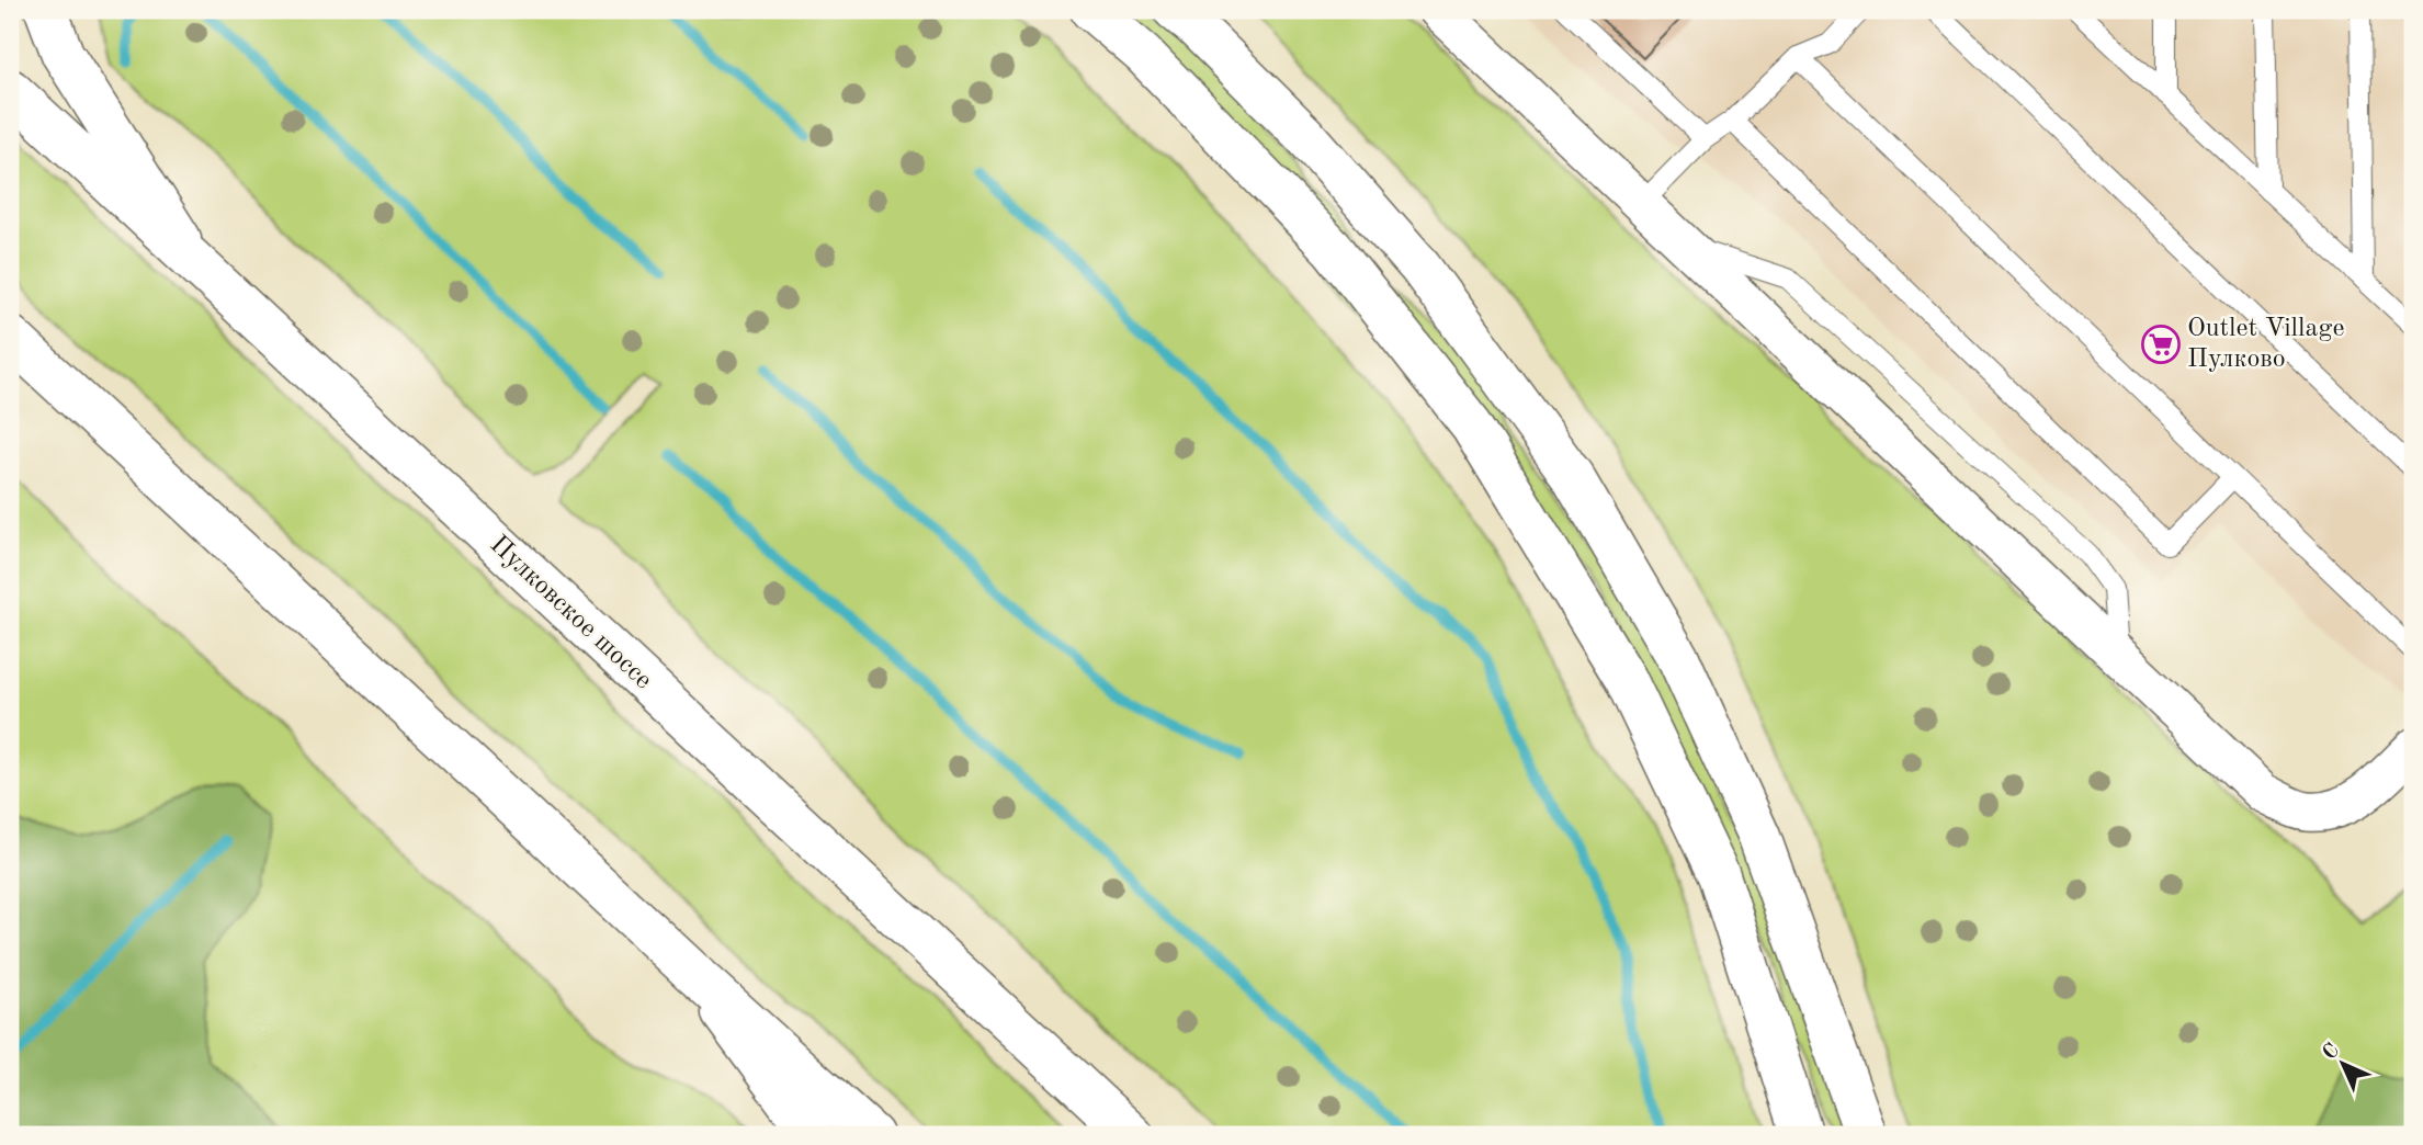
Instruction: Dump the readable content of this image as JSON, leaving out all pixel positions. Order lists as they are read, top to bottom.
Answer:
{
  "streets": {
    "main road": ["Пулковское шоссе"]
  },
  "places": {
    "supermarket": ["Outlet Village Пулково"]
  },
  "north": "top left"
}
